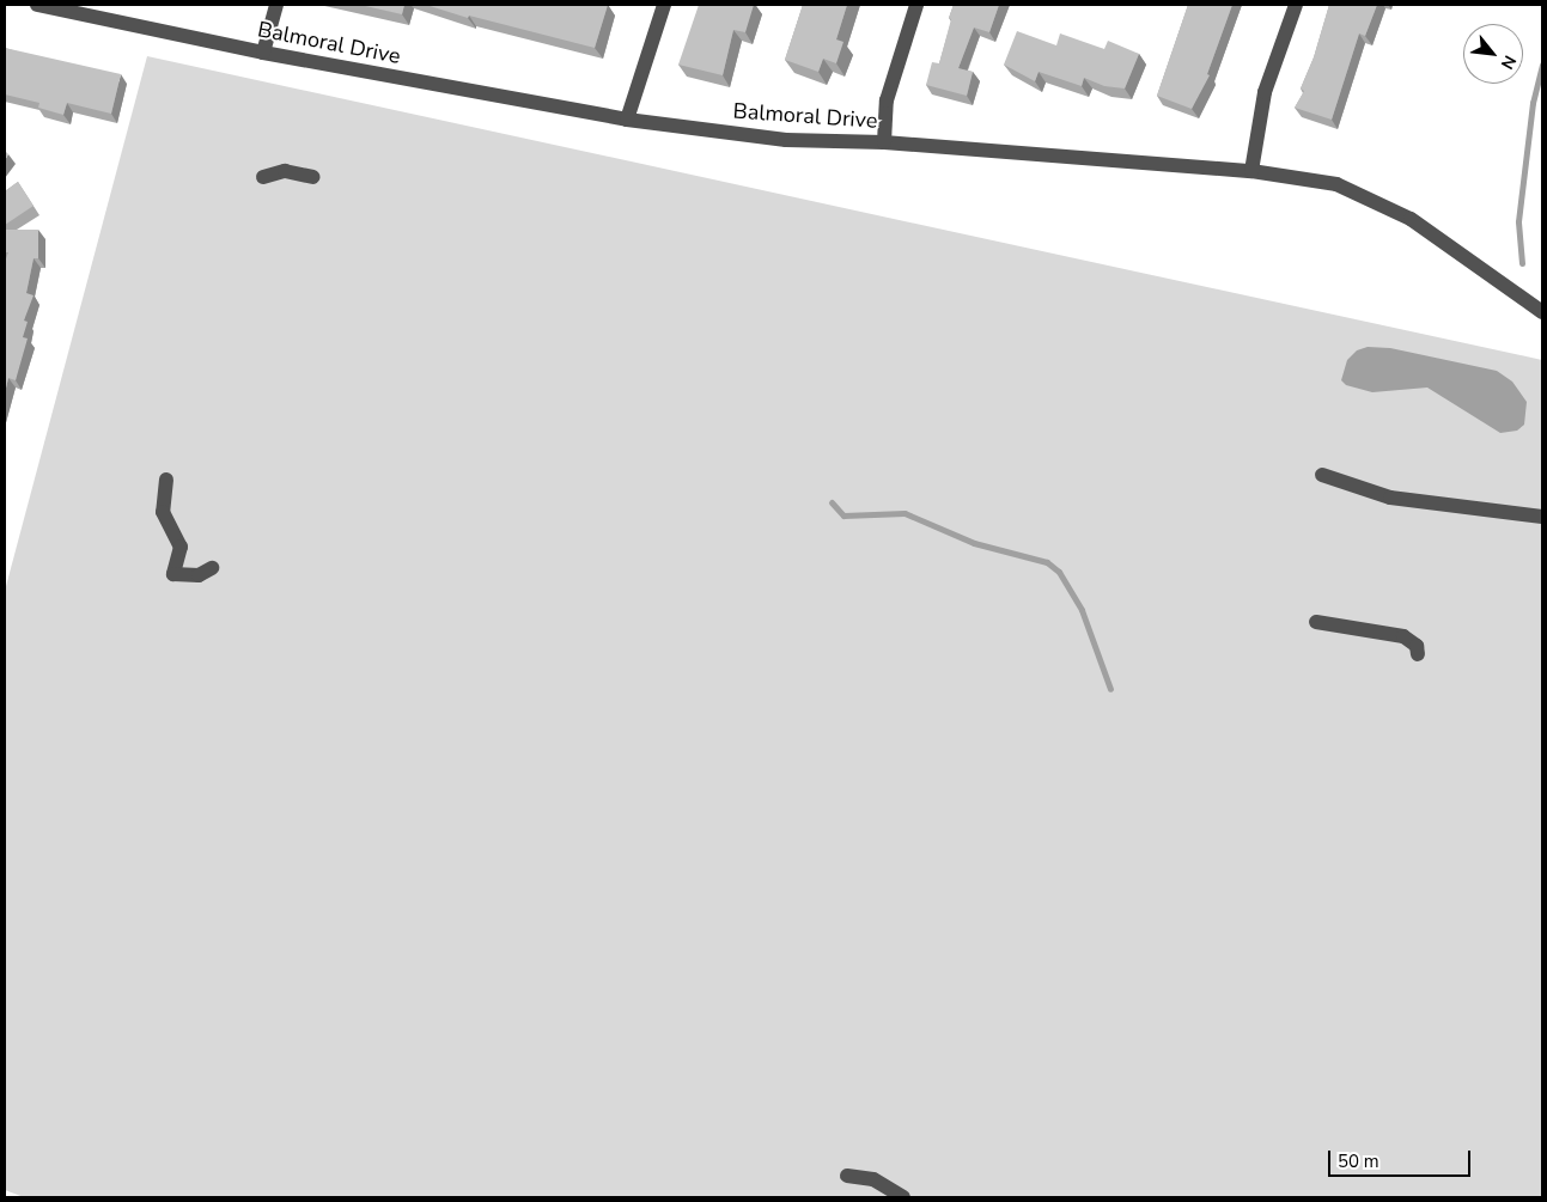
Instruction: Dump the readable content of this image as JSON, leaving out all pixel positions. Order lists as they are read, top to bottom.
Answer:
{
  "streets": {
    "street": ["Balmoral Drive"]
  },
  "scale_bar": "50 m",
  "north": "bottom right"
}
